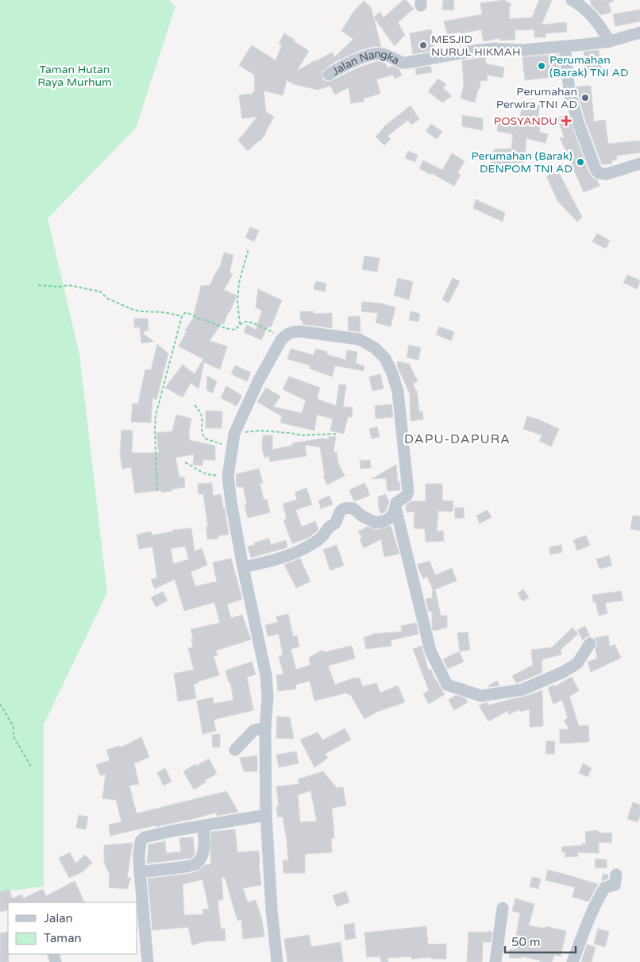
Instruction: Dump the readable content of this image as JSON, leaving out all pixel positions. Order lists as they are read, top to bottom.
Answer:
{
  "streets": {
    "street": ["Jalan Nangka"]
  },
  "districts": ["DAPU-DAPURA"],
  "parks": ["Taman Hutan Raya Murhum"],
  "places": {
    "other": [
      "MESJID NURUL HIKMAH",
      "Perumahan (Barak) TNI AD",
      "Perumahan Perwira TNI AD",
      "Perumahan (Barak) DENPOM TNI AD"
    ],
    "health": ["POSYANDU"]
  },
  "legend": ["Jalan", "Taman"],
  "scale_bar": "50 m"
}
